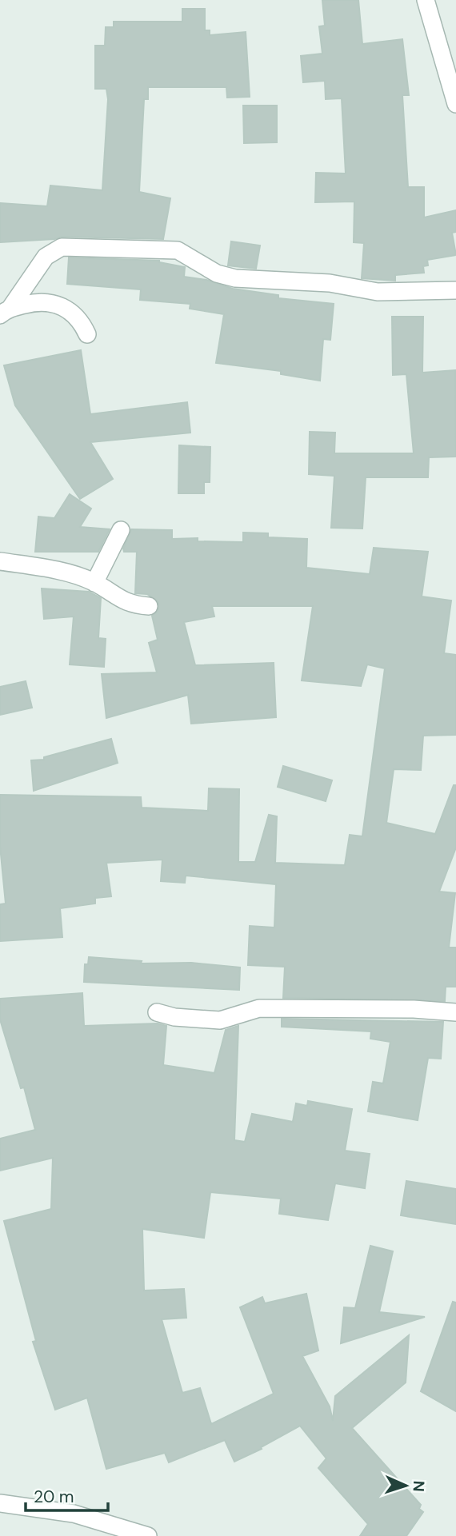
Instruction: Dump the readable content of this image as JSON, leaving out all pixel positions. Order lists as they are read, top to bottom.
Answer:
{
  "scale_bar": "20 m",
  "north": "right"
}
